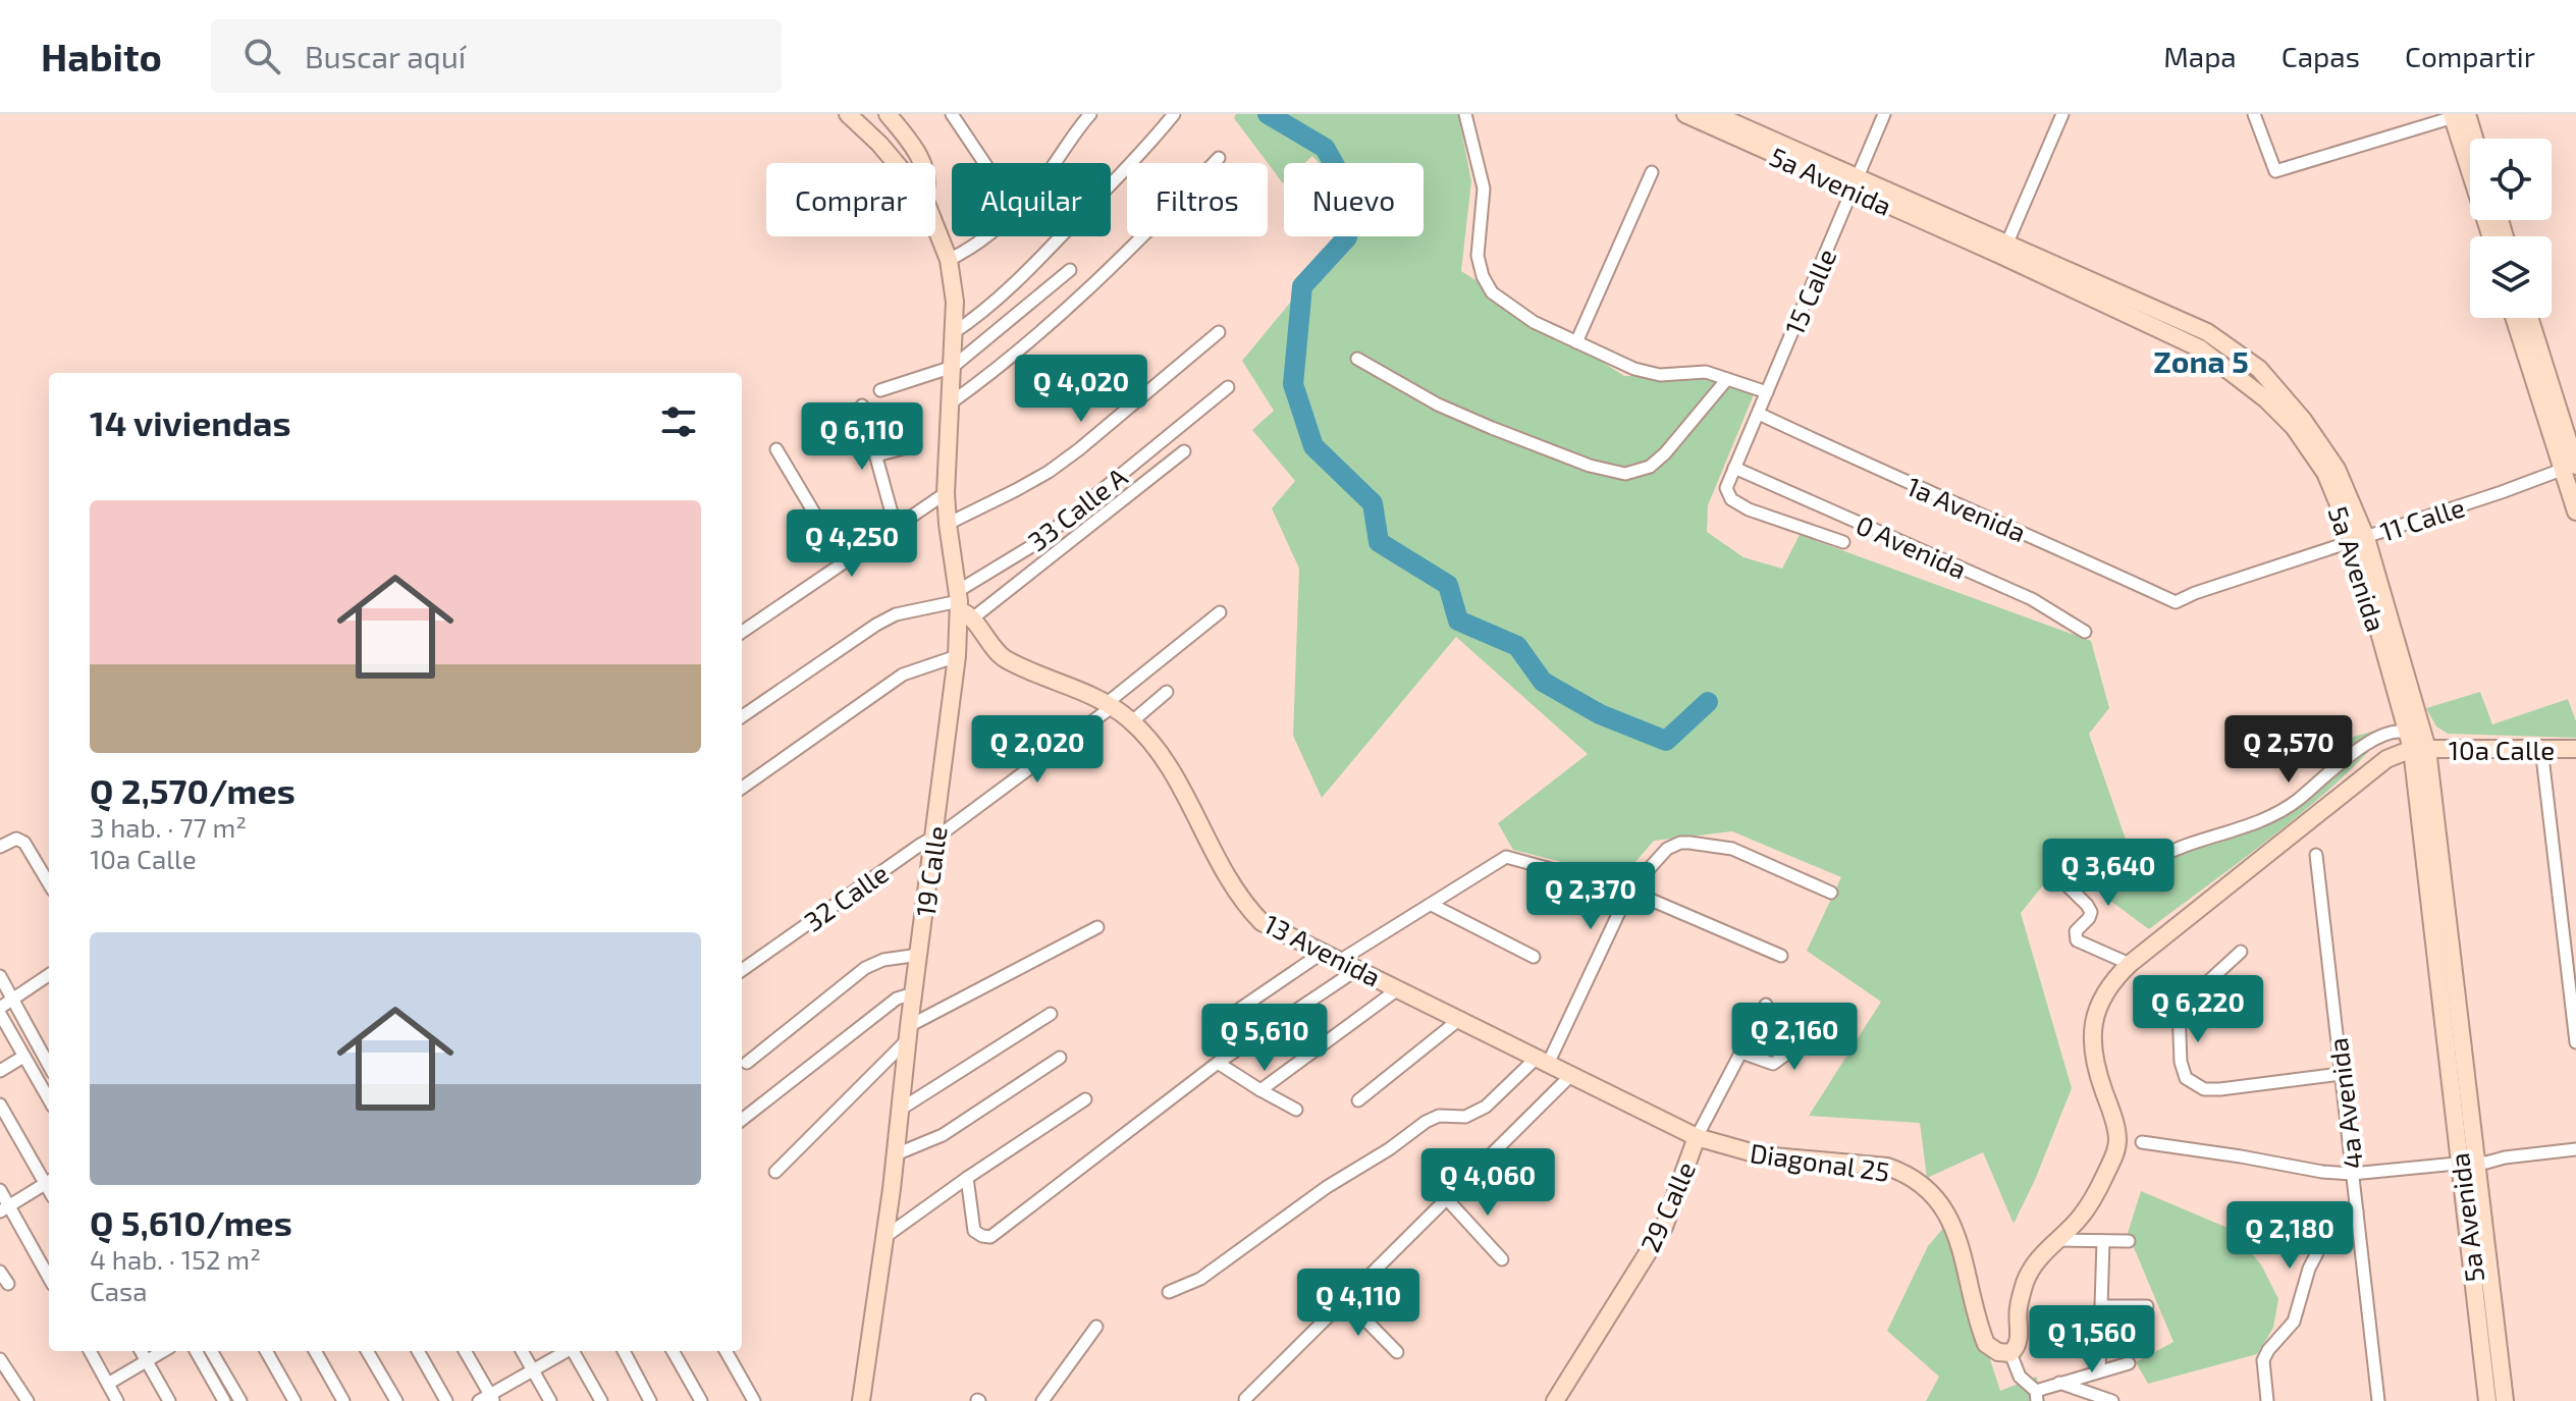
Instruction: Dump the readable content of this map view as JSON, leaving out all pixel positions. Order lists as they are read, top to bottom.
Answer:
{
  "streets": {
    "main road": [
      "5a Avenida",
      "10a Calle",
      "19 Calle",
      "13 Avenida",
      "Diagonal 25",
      "29 Calle"
    ],
    "street": [
      "15 Calle",
      "33 Calle A",
      "1a Avenida",
      "11 Calle",
      "0 Avenida",
      "32 Calle",
      "4a Avenida"
    ]
  },
  "crossings": [
    ["5a Avenida", "15 Calle"],
    ["5a Avenida", "11 Calle"],
    ["5a Avenida", "10a Calle"],
    ["15 Calle", "1a Avenida"],
    ["15 Calle", "0 Avenida"],
    ["33 Calle A", "19 Calle"],
    ["33 Calle A", "13 Avenida"],
    ["1a Avenida", "11 Calle"],
    ["19 Calle", "32 Calle"],
    ["19 Calle", "13 Avenida"],
    ["32 Calle", "13 Avenida"],
    ["13 Avenida", "Diagonal 25"],
    ["13 Avenida", "29 Calle"],
    ["Diagonal 25", "29 Calle"]
  ],
  "districts": ["Zona 5"],
  "page": {
    "header": "Habito",
    "search": "Buscar aquí",
    "nav": ["Mapa", "Capas", "Compartir"],
    "chip": [
      "Comprar",
      "Alquilar",
      "Filtros",
      "Nuevo"
    ],
    "price": [
      "Q 4,020",
      "Q 6,110",
      "Q 4,250",
      "Q 2,020",
      "Q 2,570",
      "Q 3,640",
      "Q 2,370",
      "Q 6,220",
      "Q 2,160",
      "Q 5,610",
      "Q 4,060",
      "Q 2,180",
      "Q 4,110",
      "Q 1,560"
    ],
    "heading": "14 viviendas",
    "list": [
      {
        "name": "Q 2,570/mes",
        "note": "3 hab. · 77 m² · 10a Calle"
      },
      {
        "name": "Q 5,610/mes",
        "note": "4 hab. · 152 m² · Casa"
      }
    ]
  }
}
